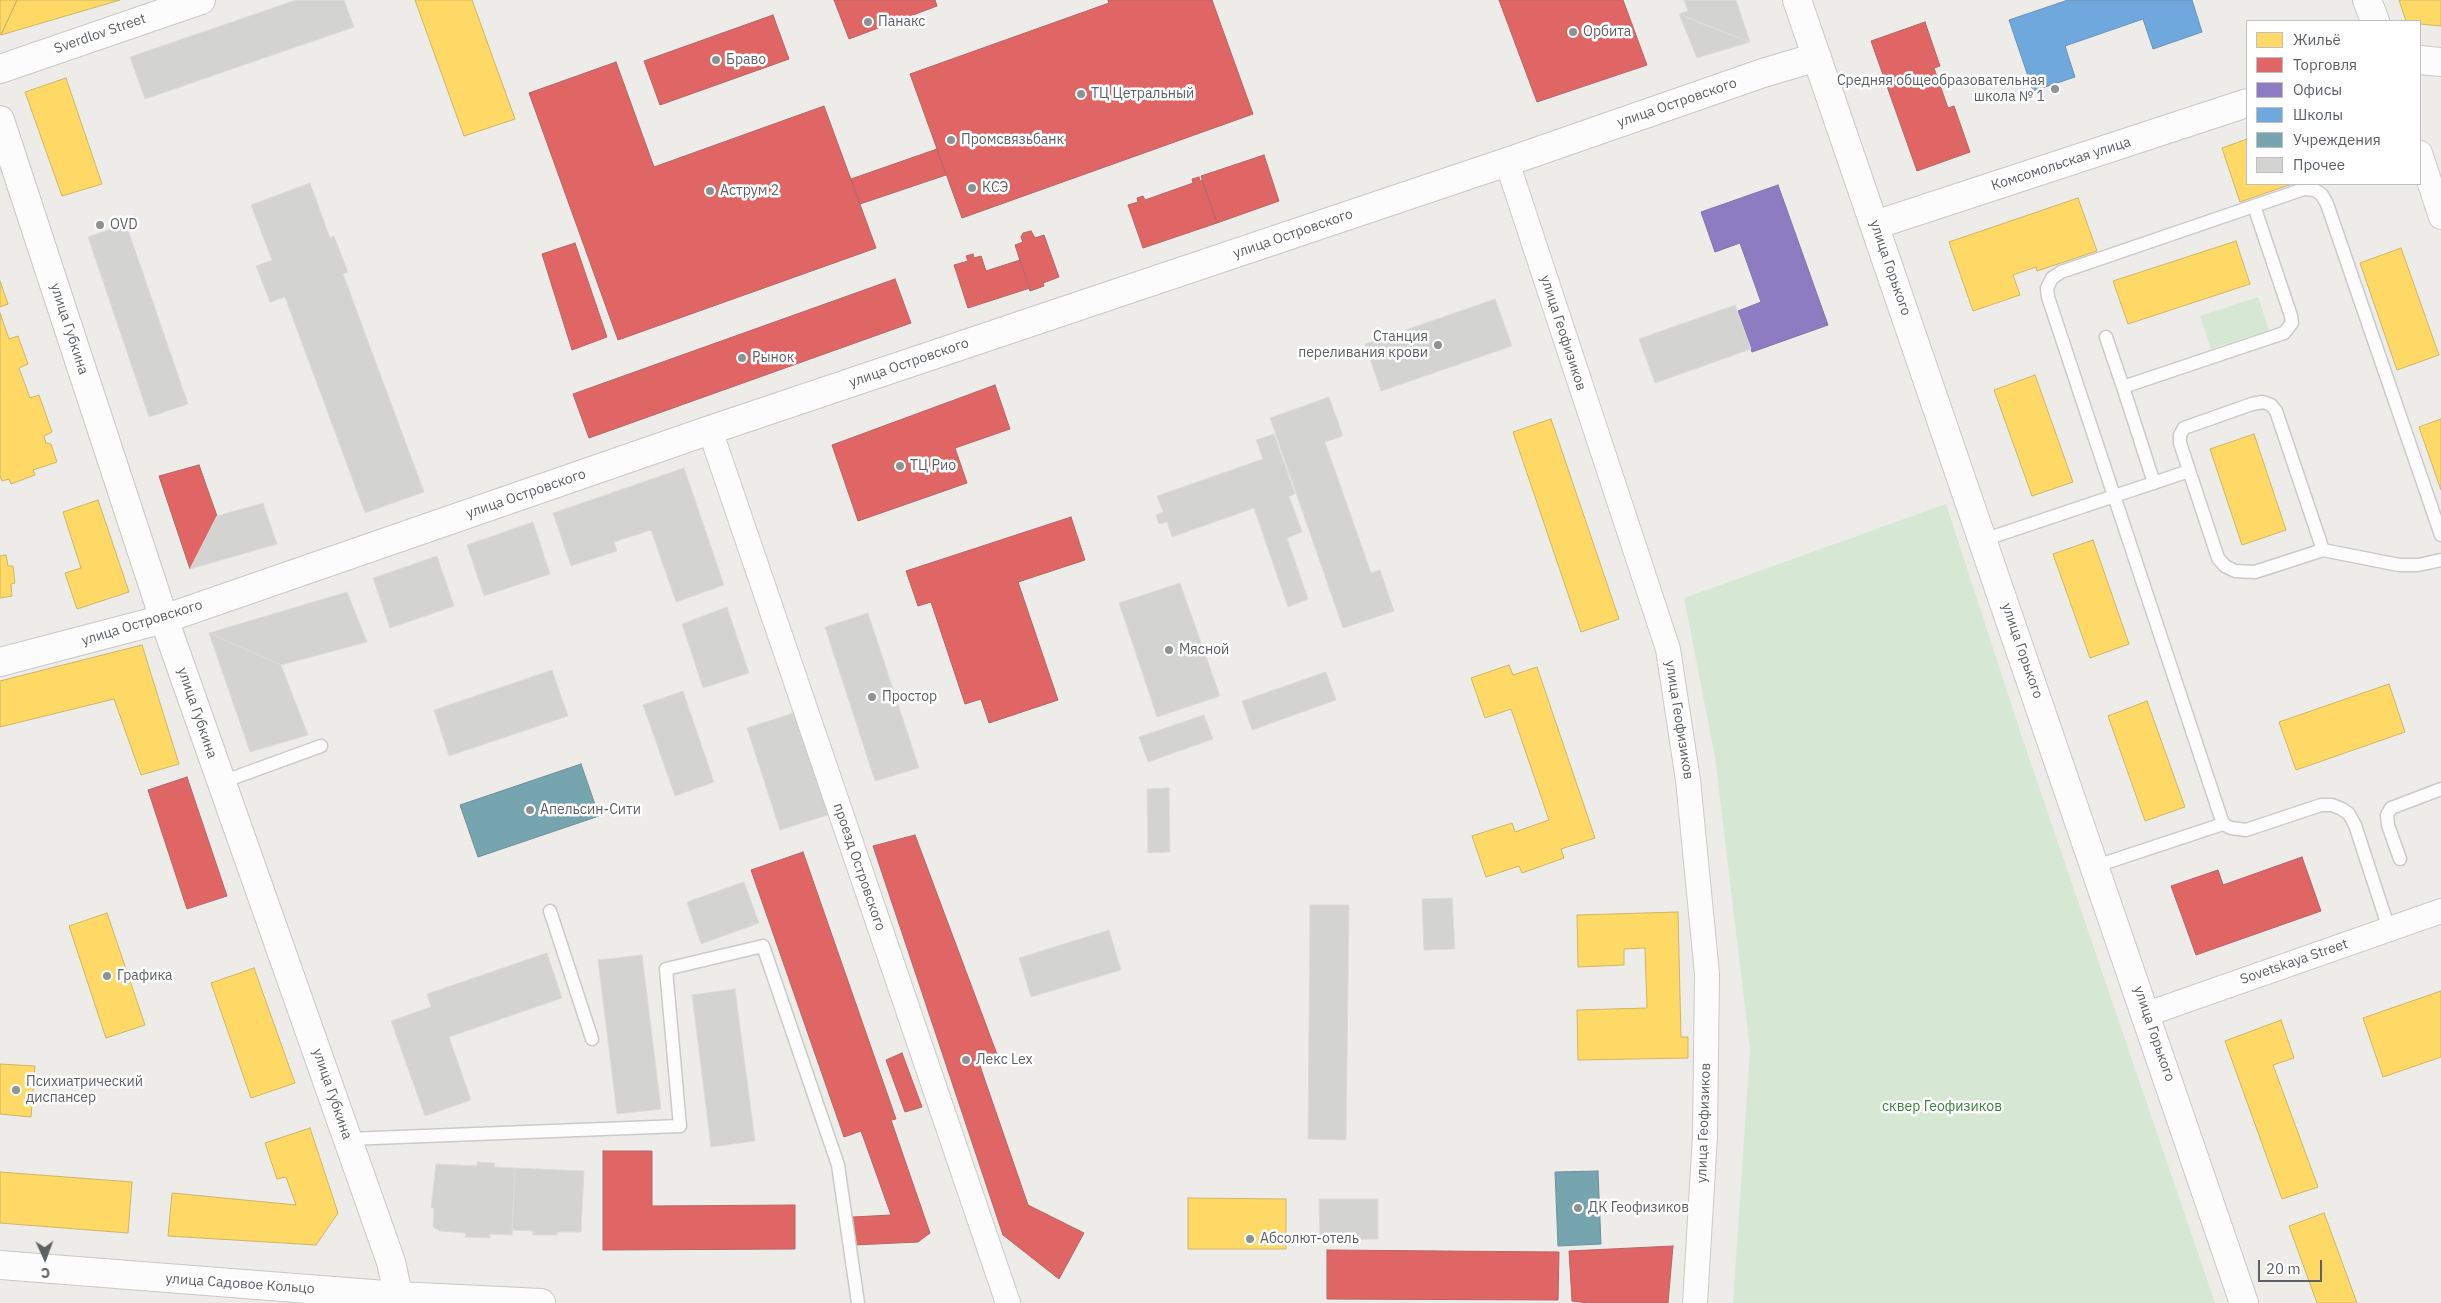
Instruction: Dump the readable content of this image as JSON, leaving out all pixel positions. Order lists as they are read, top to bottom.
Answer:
{
  "streets": {
    "street": [
      "Sverdlov Street",
      "улица Островского",
      "Комсомольская улица",
      "улица Горького",
      "улица Губкина",
      "улица Геофизиков",
      "проезд Островского",
      "Sovetskaya Street",
      "улица Садовое Кольцо"
    ]
  },
  "crossings": [
    ["улица Островского", "улица Горького"],
    ["улица Островского", "улица Губкина"],
    ["улица Островского", "улица Геофизиков"],
    ["улица Островского", "проезд Островского"],
    ["Комсомольская улица", "улица Горького"],
    ["улица Горького", "Sovetskaya Street"],
    ["улица Губкина", "улица Садовое Кольцо"]
  ],
  "parks": ["cквер Геофизиков"],
  "places": [
    "Панакс",
    "Орбита",
    "Браво",
    "Средняя общеобразовательная школа № 1",
    "ТЦ Цетральный",
    "Промсвязьбанк",
    "КСЭ",
    "Аструм 2",
    "OVD",
    "Станция переливания крови",
    "Рынок",
    "ТЦ Рио",
    "Мясной",
    "Простор",
    "Апельсин-Сити",
    "Графика",
    "Лекс Lex",
    "Психиатрический диспансер",
    "ДК Геофизиков",
    "Абсолют-отель"
  ],
  "legend": [
    "Жильё",
    "Торговля",
    "Офисы",
    "Школы",
    "Учреждения",
    "Прочее"
  ],
  "scale_bar": "20 m",
  "north": "bottom"
}
